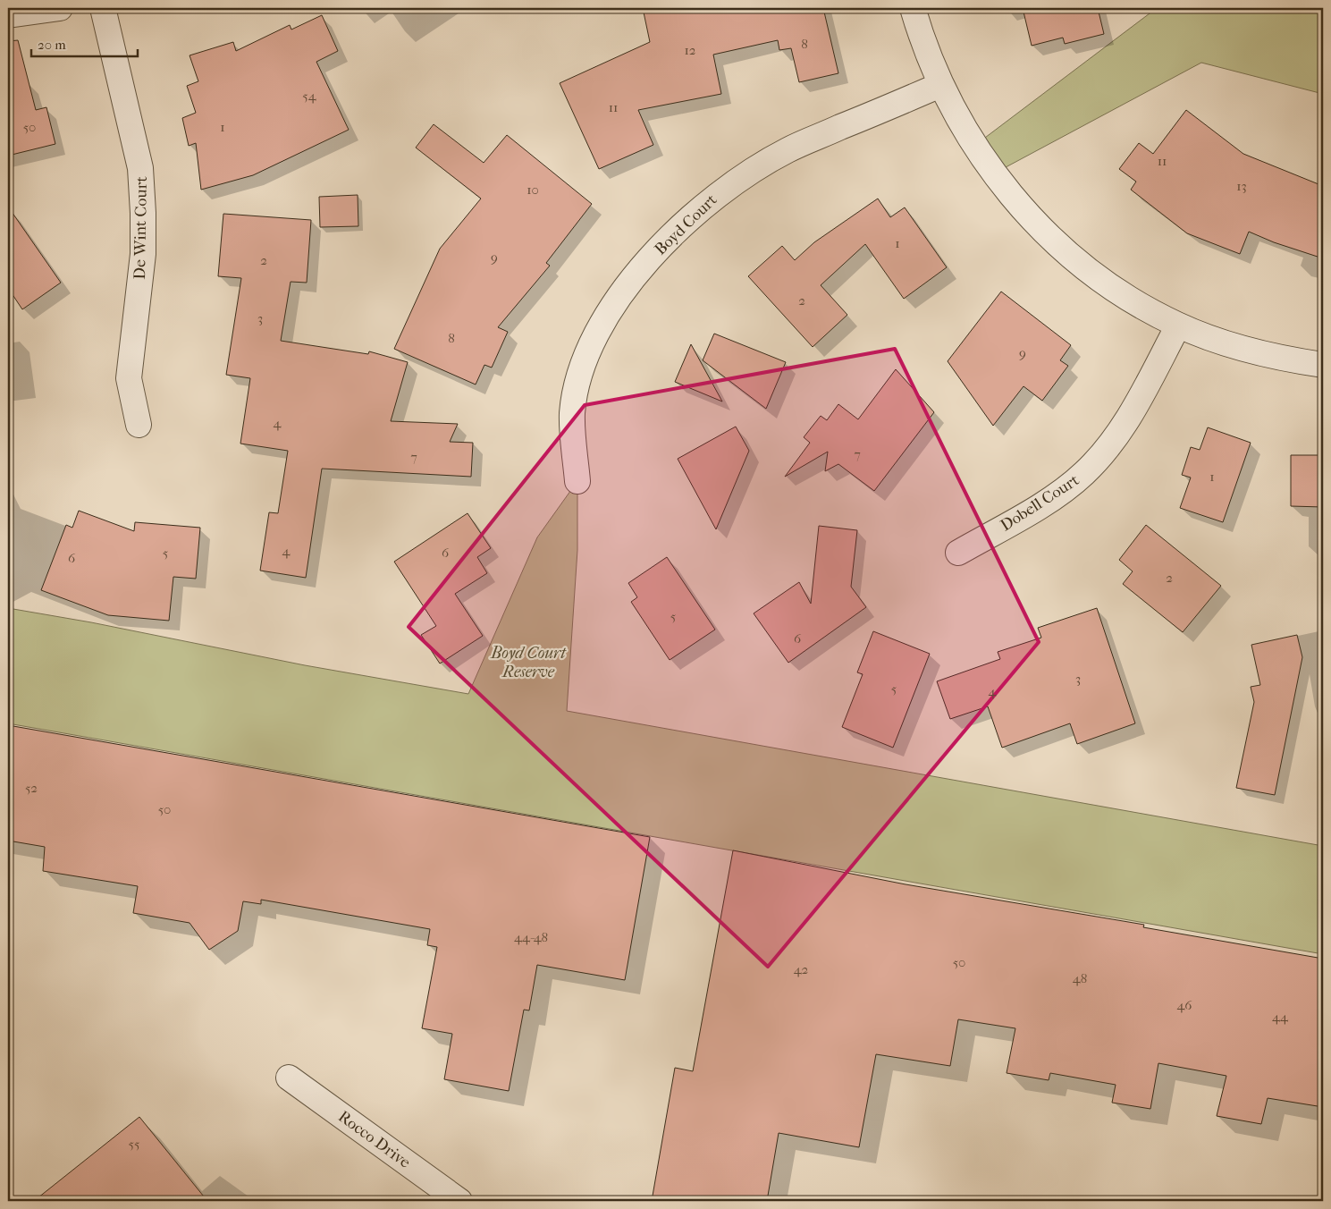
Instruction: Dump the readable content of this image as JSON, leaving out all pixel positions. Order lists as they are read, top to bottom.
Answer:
{
  "streets": {
    "street": [
      "Boyd Court",
      "De Wint Court",
      "Dobell Court",
      "Rocco Drive"
    ]
  },
  "parks": ["Boyd Court Reserve"],
  "house_numbers": [
    "8",
    "12",
    "54",
    "11",
    "50",
    "1",
    "11",
    "13",
    "10",
    "1",
    "9",
    "2",
    "2",
    "3",
    "8",
    "9",
    "4",
    "7",
    "7",
    "1",
    "4",
    "5",
    "6",
    "6",
    "2",
    "5",
    "6",
    "3",
    "5",
    "4",
    "52",
    "50",
    "44-48",
    "50",
    "42",
    "48",
    "46",
    "44",
    "55"
  ],
  "scale_bar": "20 m"
}
